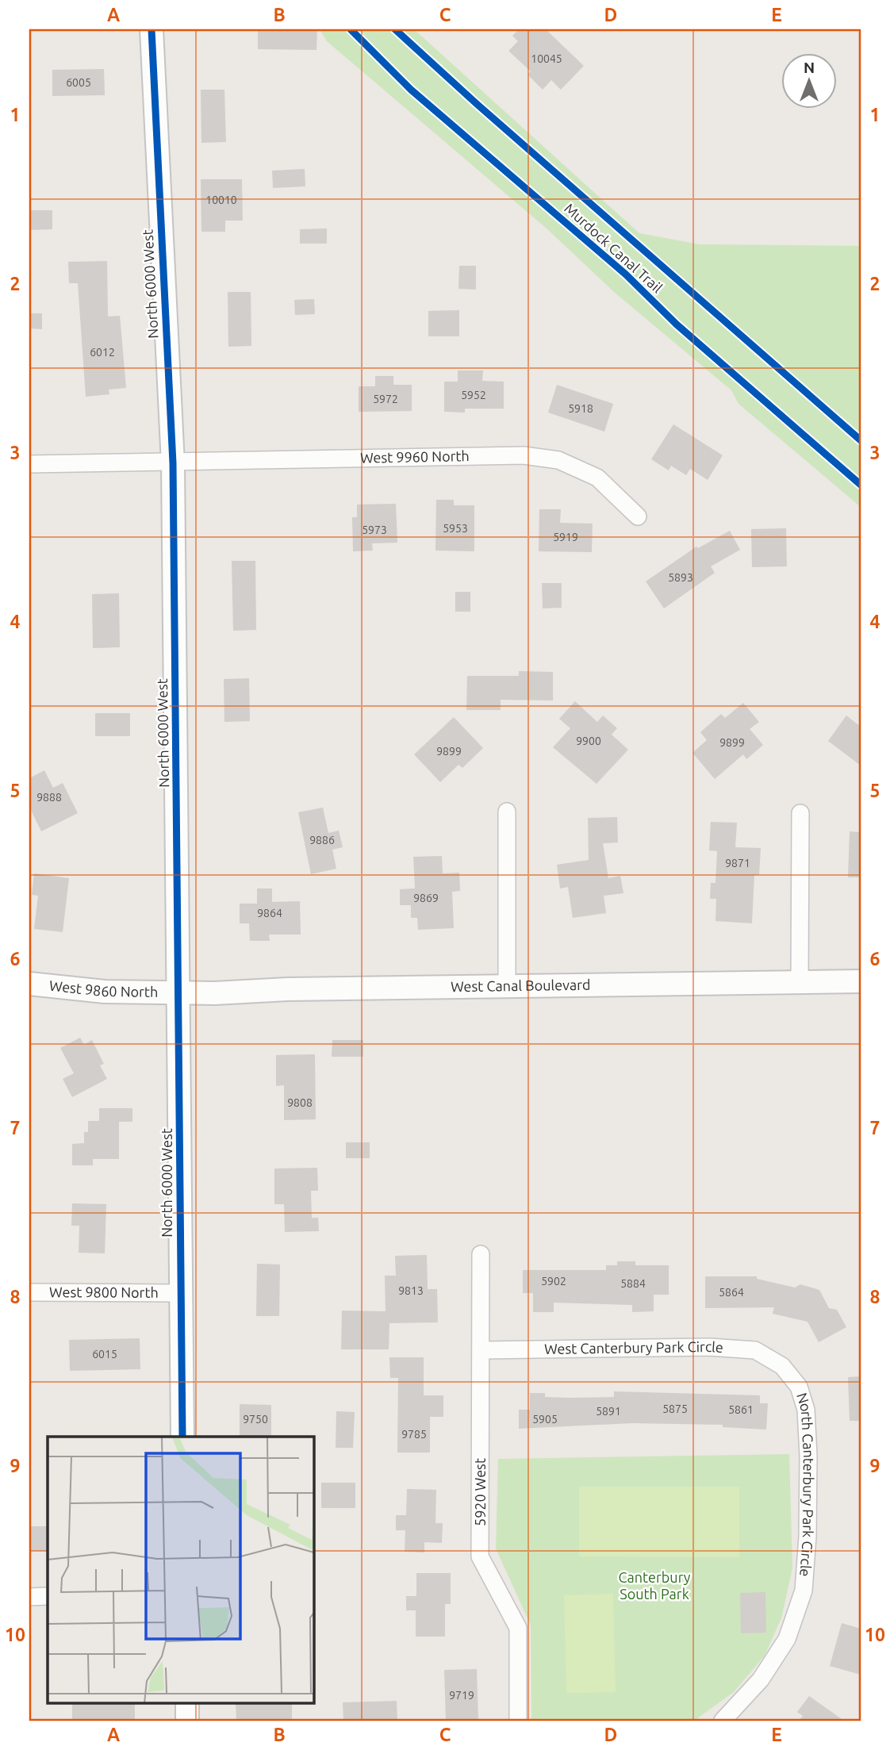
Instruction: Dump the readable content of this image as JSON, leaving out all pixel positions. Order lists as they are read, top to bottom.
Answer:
{
  "streets": {
    "street": [
      "North 6000 West",
      "West 9960 North",
      "West Canal Boulevard",
      "West 9860 North",
      "West 9800 North",
      "West Canterbury Park Circle",
      "North Canterbury Park Circle",
      "5920 West"
    ],
    "cycle path": ["Murdock Canal Trail"]
  },
  "crossings": [
    ["North 6000 West", "West 9960 North"],
    ["North 6000 West", "West Canal Boulevard"],
    ["North 6000 West", "West 9860 North"],
    ["North 6000 West", "West 9800 North"],
    ["West Canal Boulevard", "West 9860 North"],
    ["West Canterbury Park Circle", "North Canterbury Park Circle"],
    ["West Canterbury Park Circle", "5920 West"]
  ],
  "parks": ["Canterbury South Park"],
  "house_numbers": [
    "10045",
    "6005",
    "10010",
    "6012",
    "5952",
    "5972",
    "5918",
    "5953",
    "5973",
    "5919",
    "5893",
    "9900",
    "9899",
    "9899",
    "9888",
    "9886",
    "9871",
    "9869",
    "9864",
    "9808",
    "5902",
    "5884",
    "9813",
    "5864",
    "6015",
    "5875",
    "5861",
    "5891",
    "9750",
    "5905",
    "9785",
    "9719"
  ],
  "north": "top",
  "grid": {
    "columns": [
      "A",
      "B",
      "C",
      "D",
      "E"
    ],
    "rows": [
      "1",
      "2",
      "3",
      "4",
      "5",
      "6",
      "7",
      "8",
      "9",
      "10"
    ]
  }
}
